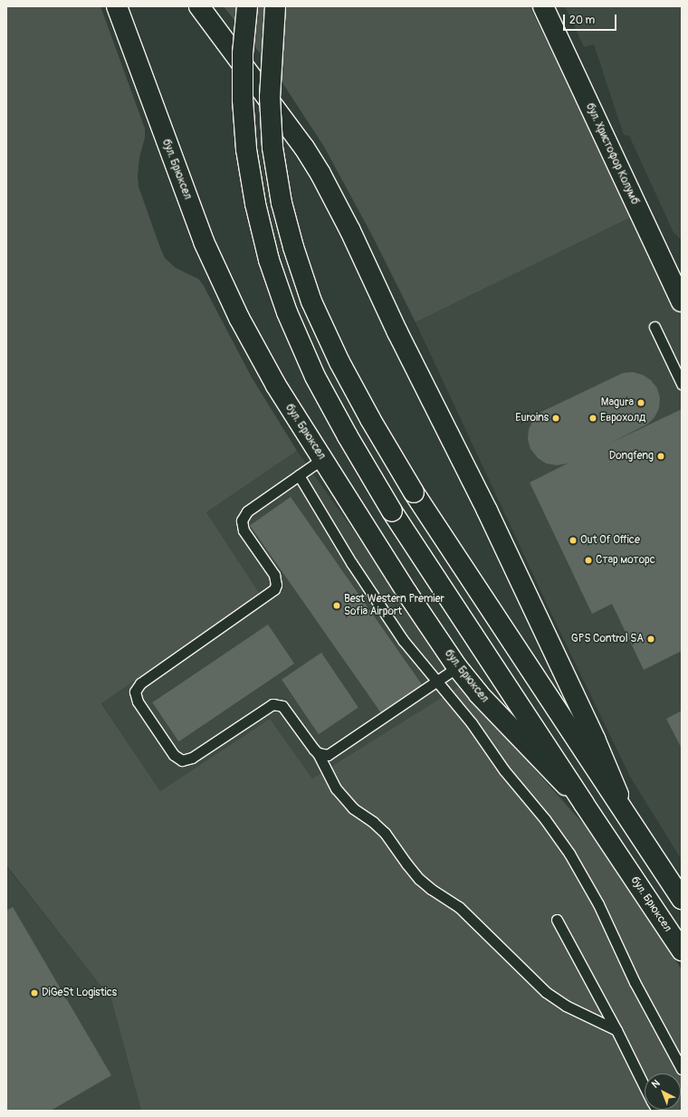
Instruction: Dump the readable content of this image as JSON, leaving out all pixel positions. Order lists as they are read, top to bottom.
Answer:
{
  "streets": {
    "main road": ["бул. Христофор Колумб", "бул. Брюксел"]
  },
  "places": [
    "Magura",
    "Euroins",
    "Еврохолд",
    "Dongfeng",
    "Out Of Office",
    "Стар моторс",
    "Best Western Premier Sofia Airport",
    "GPS Control SA",
    "DiGeSt Logistics"
  ],
  "scale_bar": "20 m",
  "north": "top left"
}
